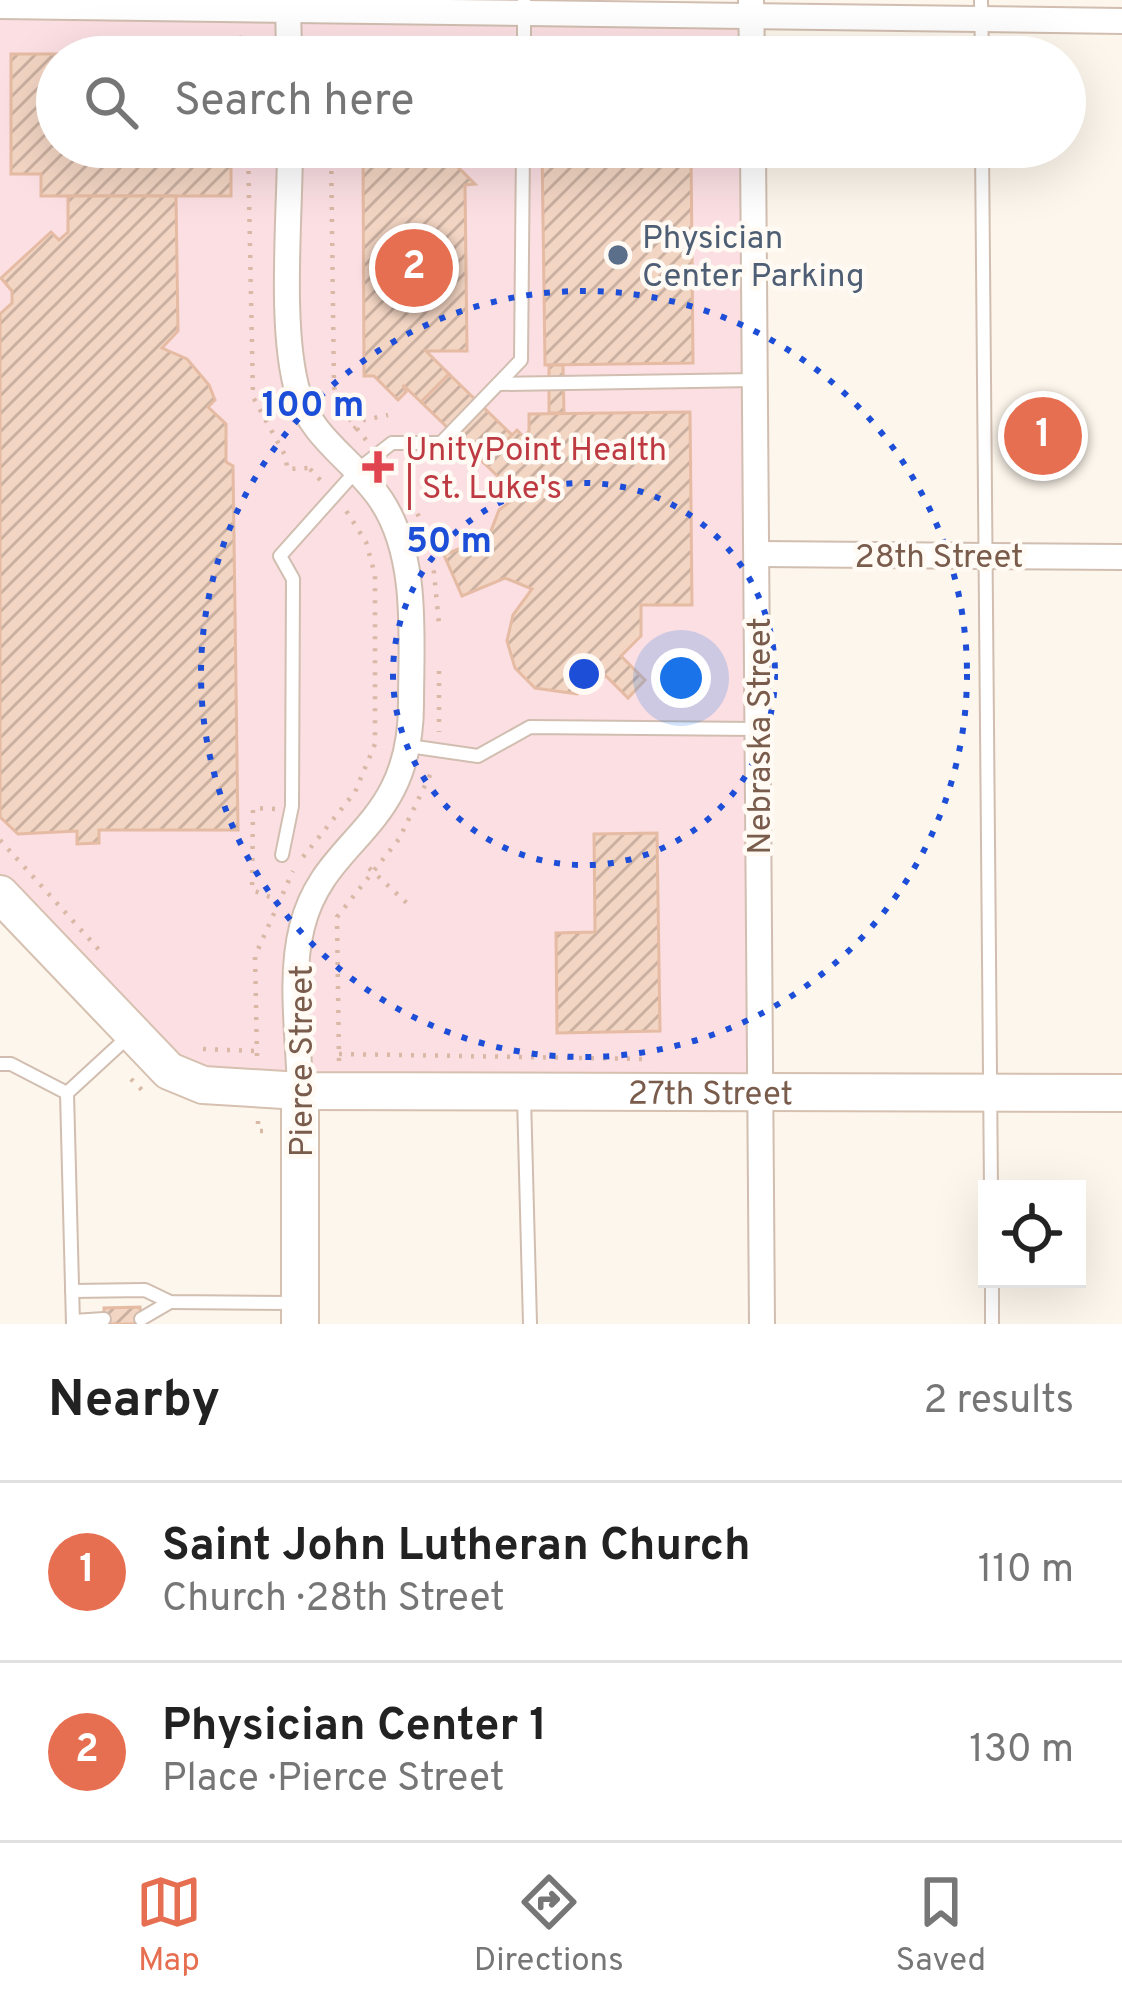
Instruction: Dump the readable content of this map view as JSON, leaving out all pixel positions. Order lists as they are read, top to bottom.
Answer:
{
  "streets": {
    "main road": ["Pierce Street", "27th Street"],
    "street": ["28th Street", "Nebraska Street"]
  },
  "crossings": [
    ["28th Street", "Nebraska Street"],
    ["Nebraska Street", "27th Street"],
    ["Pierce Street", "27th Street"]
  ],
  "places": {
    "other": ["Physician Center Parking"],
    "health": ["UnityPoint Health | St. Luke's"]
  },
  "page": {
    "search": "Search here",
    "pins": ["2", "1"],
    "heading": ["Nearby", "2 results"],
    "list": [
      {
        "mark": "1",
        "name": "Saint John Lutheran Church",
        "note": "Church · 28th Street",
        "value": "110 m"
      },
      {
        "mark": "2",
        "name": "Physician Center 1",
        "note": "Place · Pierce Street",
        "value": "130 m"
      }
    ],
    "nav": ["Map", "Directions", "Saved"]
  },
  "rings": ["100 m", "50 m"]
}
